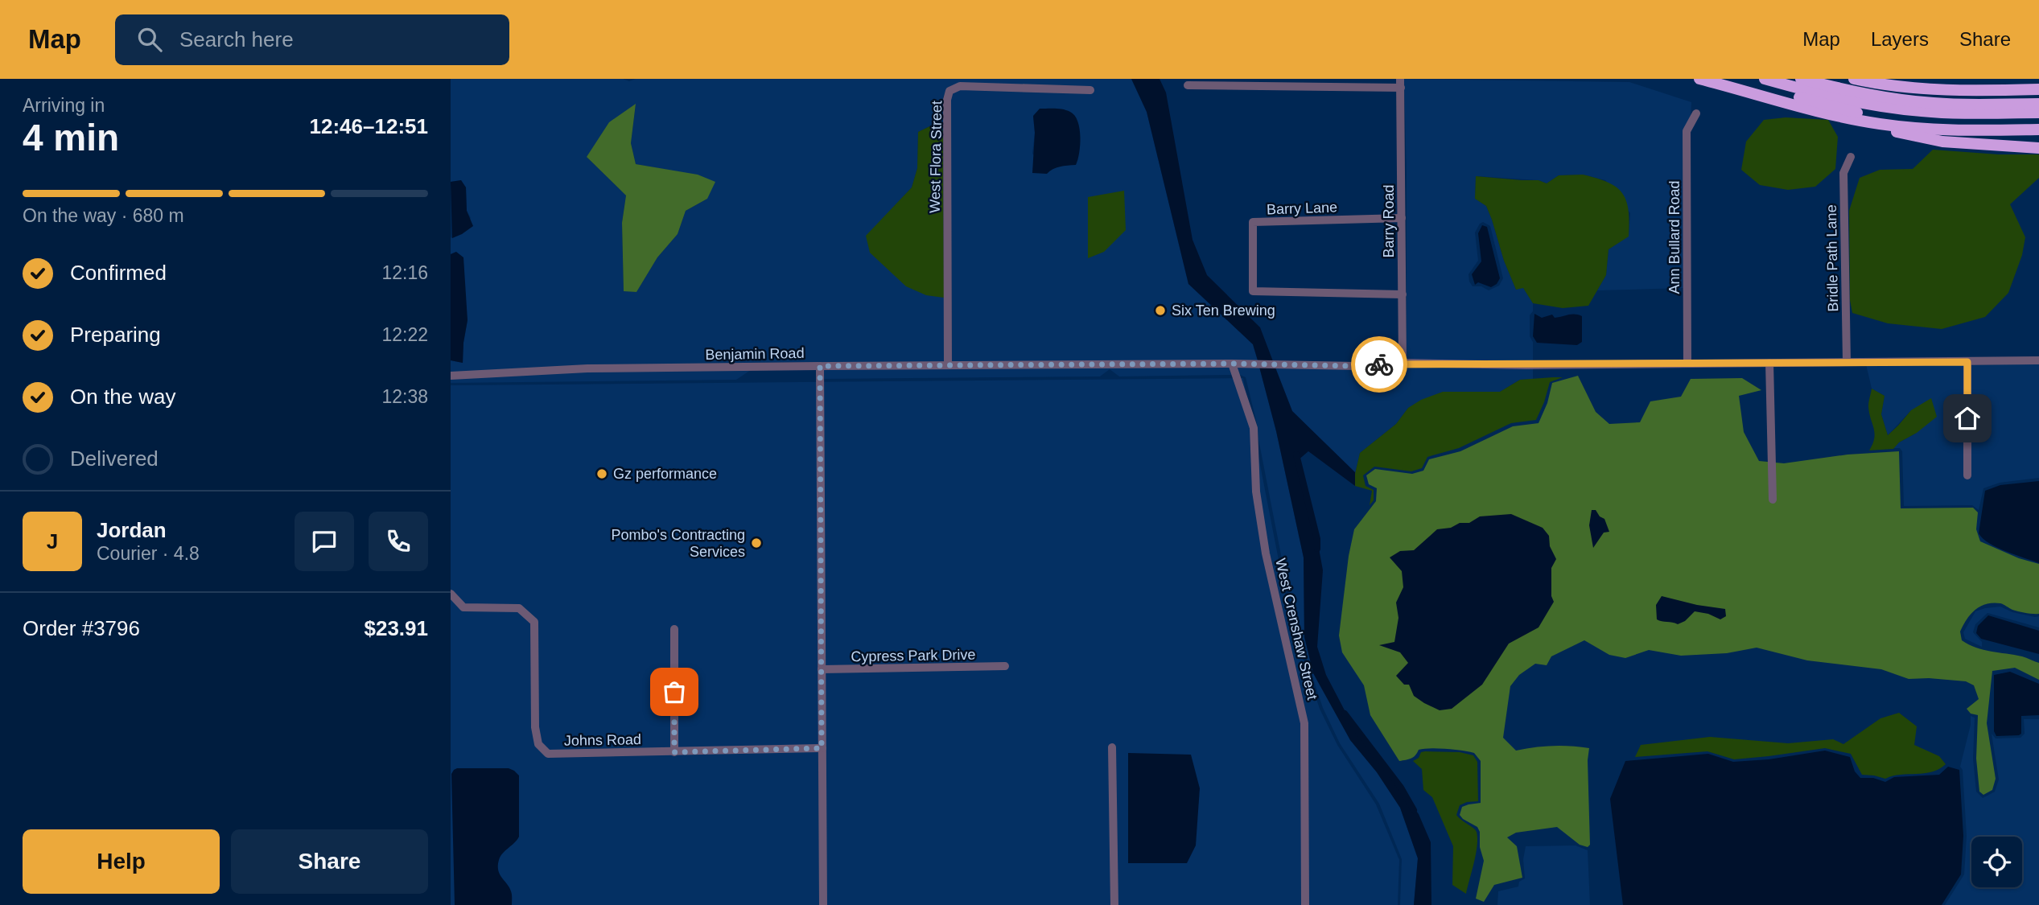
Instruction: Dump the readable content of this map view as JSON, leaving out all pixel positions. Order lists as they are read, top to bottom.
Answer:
{
  "streets": {
    "street": [
      "West Flora Street",
      "Barry Lane",
      "Barry Road",
      "Ann Bullard Road",
      "Bridle Path Lane",
      "Benjamin Road",
      "West Crenshaw Street",
      "Cypress Park Drive",
      "Johns Road"
    ]
  },
  "crossings": [
    ["West Flora Street", "Benjamin Road"],
    ["Barry Lane", "Barry Road"],
    ["Barry Road", "Benjamin Road"],
    ["Ann Bullard Road", "Benjamin Road"],
    ["Bridle Path Lane", "Benjamin Road"],
    ["Benjamin Road", "West Crenshaw Street"]
  ],
  "places": ["Six Ten Brewing", "Gz performance", "Pombo's Contracting Services"],
  "page": {
    "header": "Map",
    "search": "Search here",
    "nav": ["Map", "Layers", "Share"],
    "heading": ["4 min", "Arriving in", "12:46–12:51"],
    "panel": [
      "Jordan",
      "Courier · 4.8",
      "Order #3796",
      "$23.91"
    ],
    "bar": "On the way · 680 m",
    "list": [
      ["Confirmed", "12:16"],
      ["Preparing", "12:22"],
      ["On the way", "12:38"],
      "Delivered"
    ],
    "round": "J",
    "buttons": ["Help", "Share"]
  }
}
